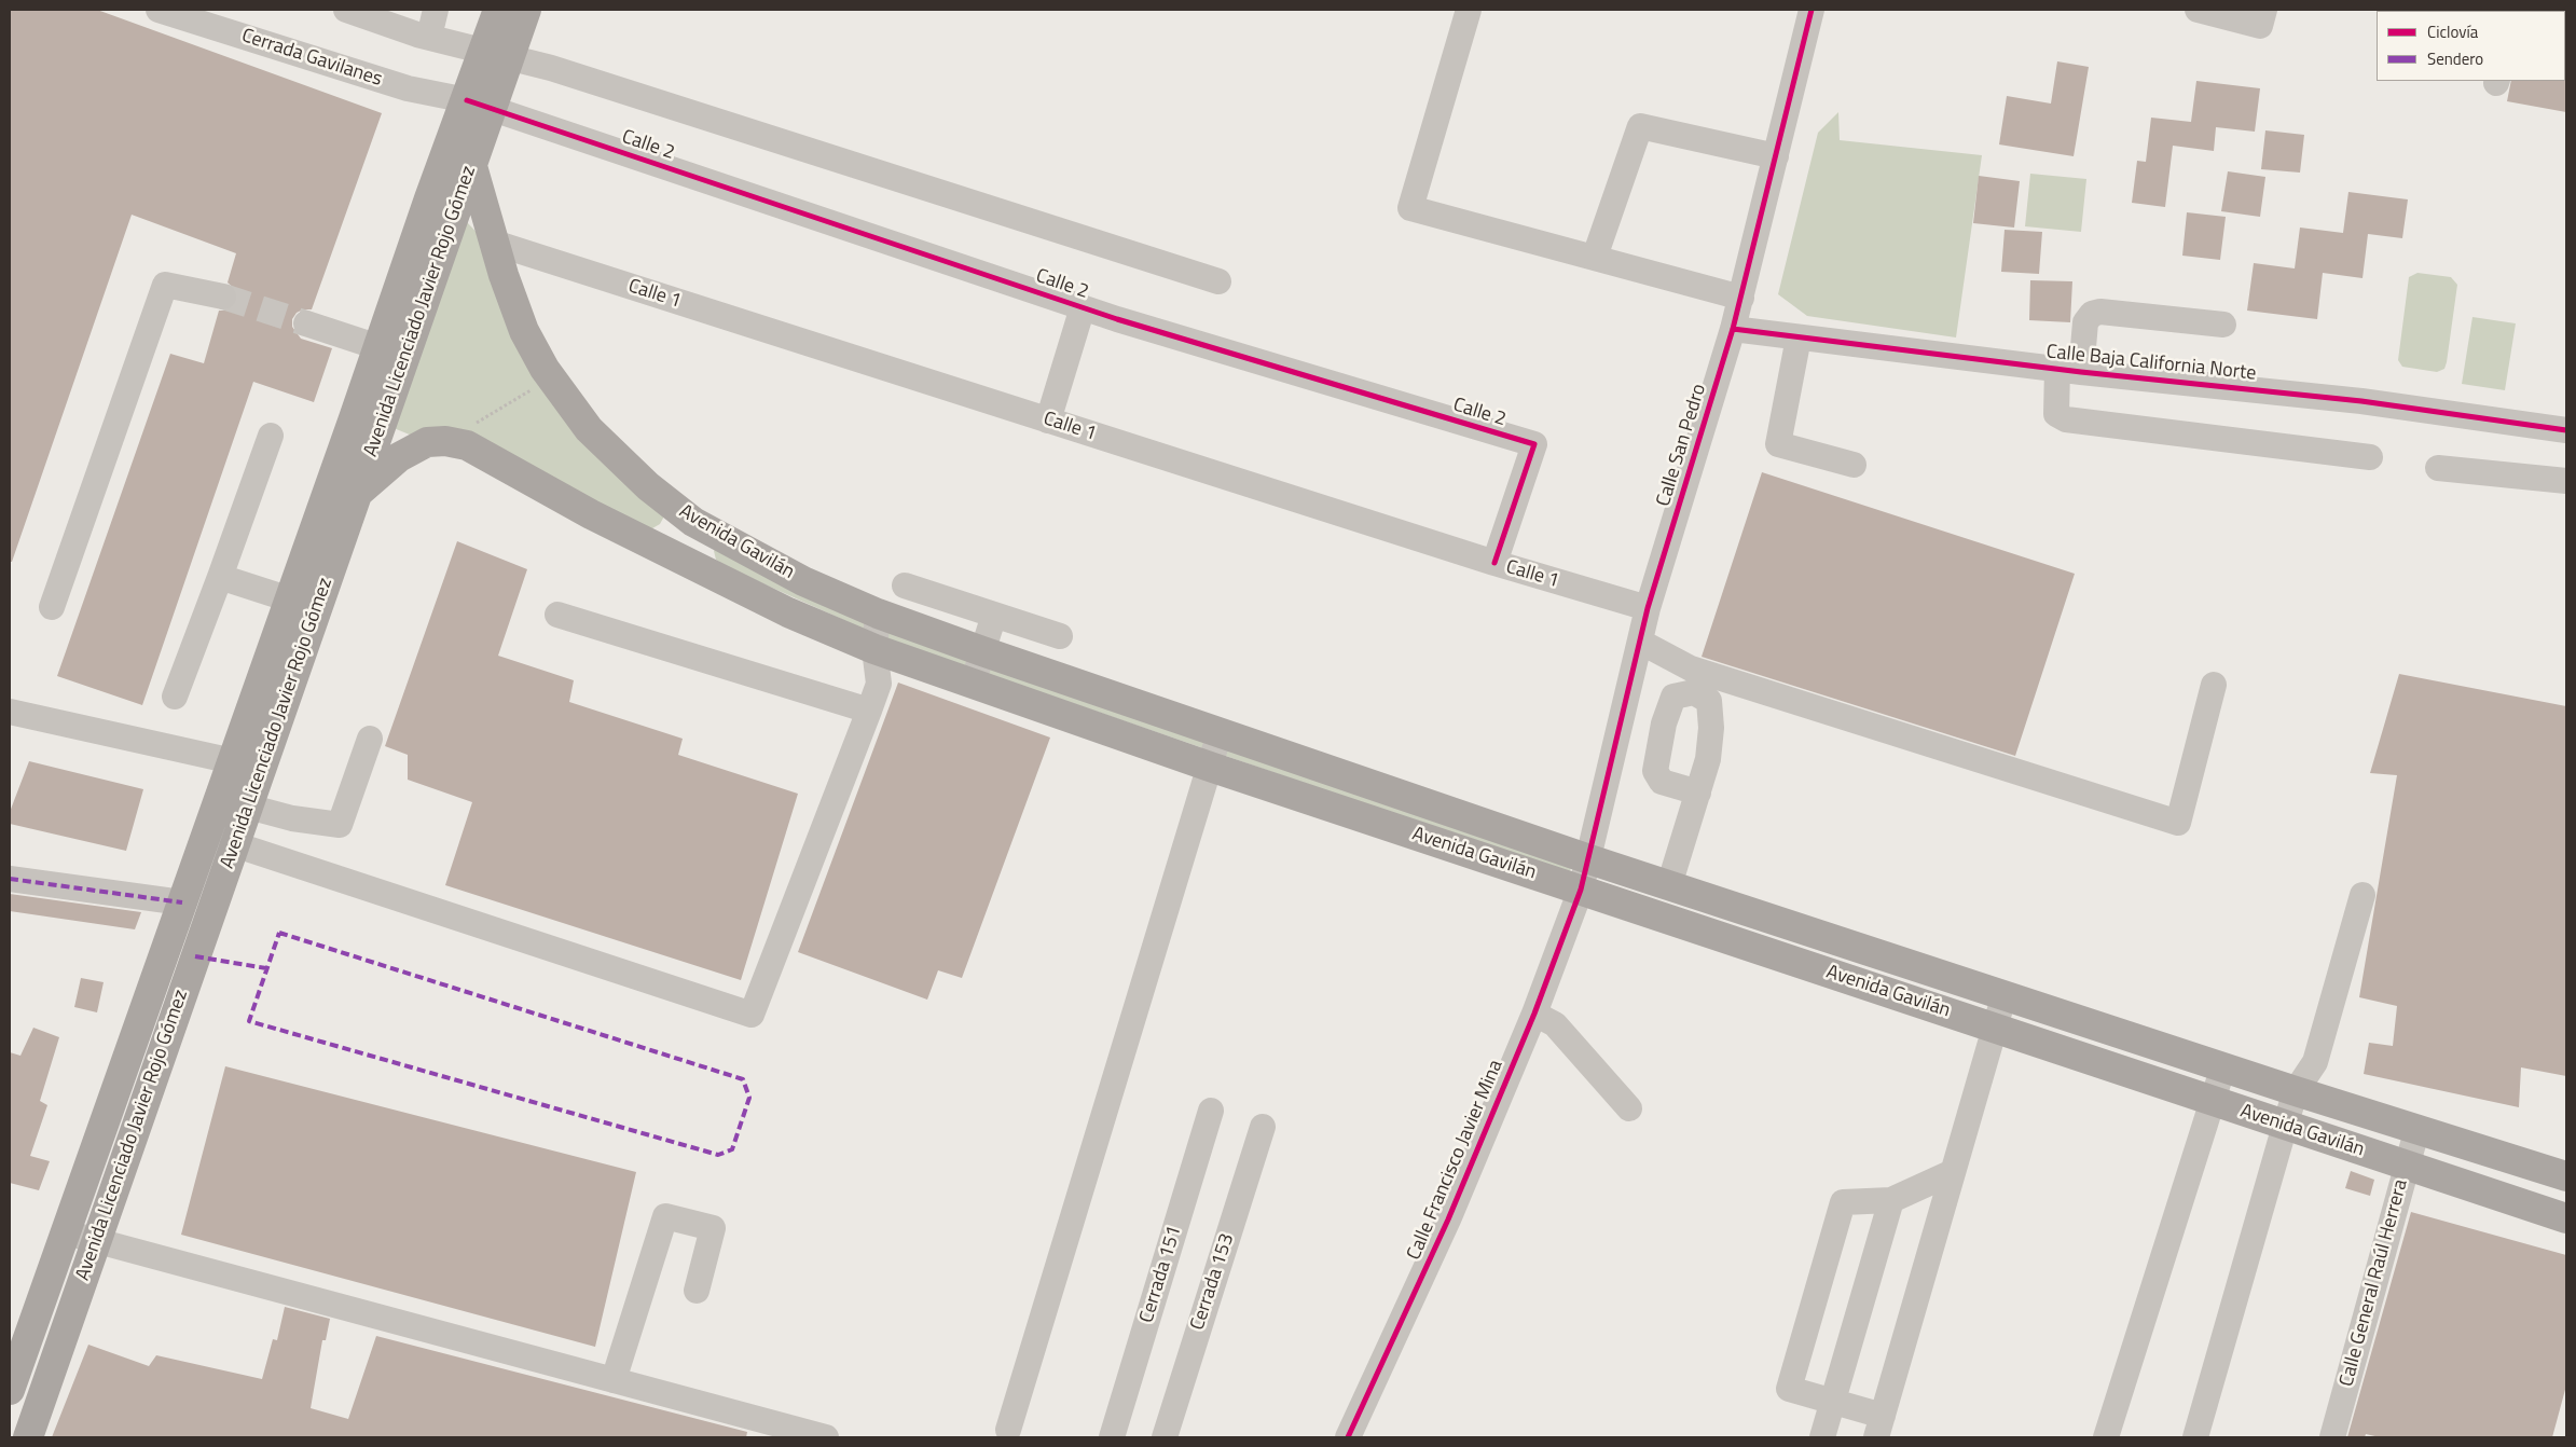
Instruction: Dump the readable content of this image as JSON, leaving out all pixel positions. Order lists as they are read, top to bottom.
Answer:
{
  "streets": {
    "main road": ["Avenida Licenciado Javier Rojo Gómez", "Avenida Gavilán"],
    "street": [
      "Cerrada Gavilanes",
      "Calle 2",
      "Calle 1",
      "Calle Baja California Norte",
      "Calle San Pedro",
      "Calle Francisco Javier Mina",
      "Cerrada 151",
      "Cerrada 153",
      "Calle General Raúl Herrera"
    ]
  },
  "crossings": [
    ["Cerrada Gavilanes", "Calle 2"],
    ["Cerrada Gavilanes", "Avenida Licenciado Javier Rojo Gómez"],
    ["Calle 2", "Calle 1"],
    ["Calle 2", "Avenida Licenciado Javier Rojo Gómez"],
    ["Calle 1", "Calle San Pedro"],
    ["Calle 1", "Avenida Gavilán"],
    ["Avenida Licenciado Javier Rojo Gómez", "Avenida Gavilán"],
    ["Calle Baja California Norte", "Calle San Pedro"],
    ["Calle San Pedro", "Avenida Gavilán"],
    ["Calle San Pedro", "Calle Francisco Javier Mina"],
    ["Avenida Gavilán", "Calle Francisco Javier Mina"],
    ["Avenida Gavilán", "Calle General Raúl Herrera"]
  ],
  "legend": ["Ciclovía", "Sendero"]
}
